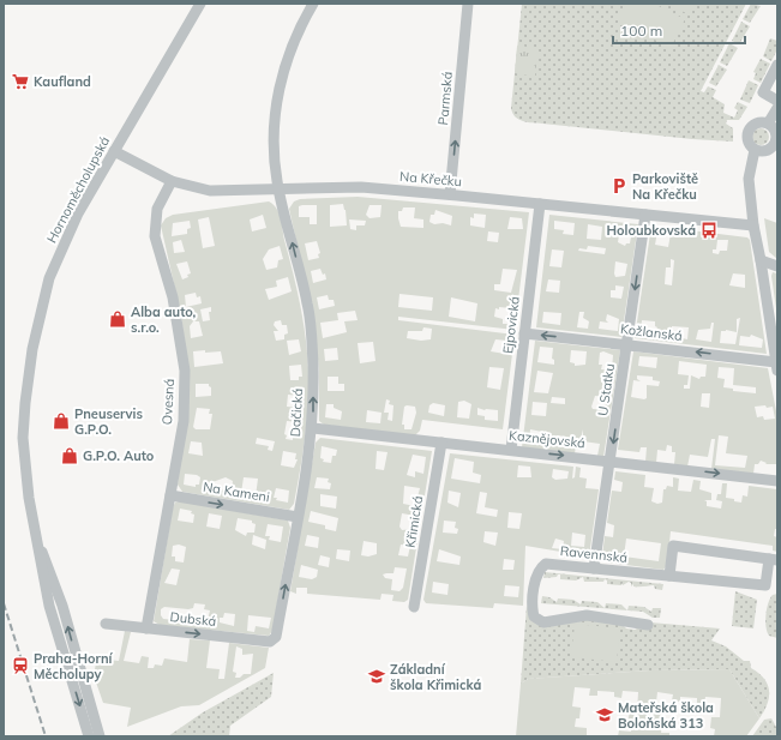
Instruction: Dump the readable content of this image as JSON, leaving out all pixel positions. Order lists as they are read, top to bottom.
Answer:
{
  "streets": {
    "street": [
      "Parmská",
      "Na Křečku",
      "Hornoměcholupská",
      "Ejpovická",
      "Kožlanská",
      "U Statku",
      "Ovesná",
      "Dačická",
      "Kaznějovská",
      "Na Kameni",
      "Křimická",
      "Ravennská",
      "Dubská"
    ]
  },
  "crossings": [
    ["Parmská", "Na Křečku"],
    ["Na Křečku", "Hornoměcholupská"],
    ["Na Křečku", "Ejpovická"],
    ["Na Křečku", "U Statku"],
    ["Na Křečku", "Ovesná"],
    ["Na Křečku", "Dačická"],
    ["Ejpovická", "Kožlanská"],
    ["Ejpovická", "Kaznějovská"],
    ["Kožlanská", "U Statku"],
    ["U Statku", "Kaznějovská"],
    ["U Statku", "Ravennská"],
    ["Ovesná", "Na Kameni"],
    ["Ovesná", "Dubská"],
    ["Dačická", "Kaznějovská"],
    ["Dačická", "Na Kameni"],
    ["Dačická", "Dubská"],
    ["Kaznějovská", "Křimická"]
  ],
  "one_way": [
    "Parmská",
    "Kožlanská",
    "U Statku",
    "Dačická",
    "Kaznějovská",
    "Na Kameni",
    "Dubská"
  ],
  "places": {
    "supermarket": ["Kaufland"],
    "parking": ["Parkoviště Na Křečku"],
    "bus stop": ["Holoubkovská"],
    "shop": ["Alba auto, s.r.o.", "Pneuservis G.P.O.", "G.P.O. Auto"],
    "station": ["Praha-Horní Měcholupy"],
    "school or university": ["Základní škola Křimická", "Mateřská škola Boloňská 313"]
  },
  "scale_bar": "100 m"
}
